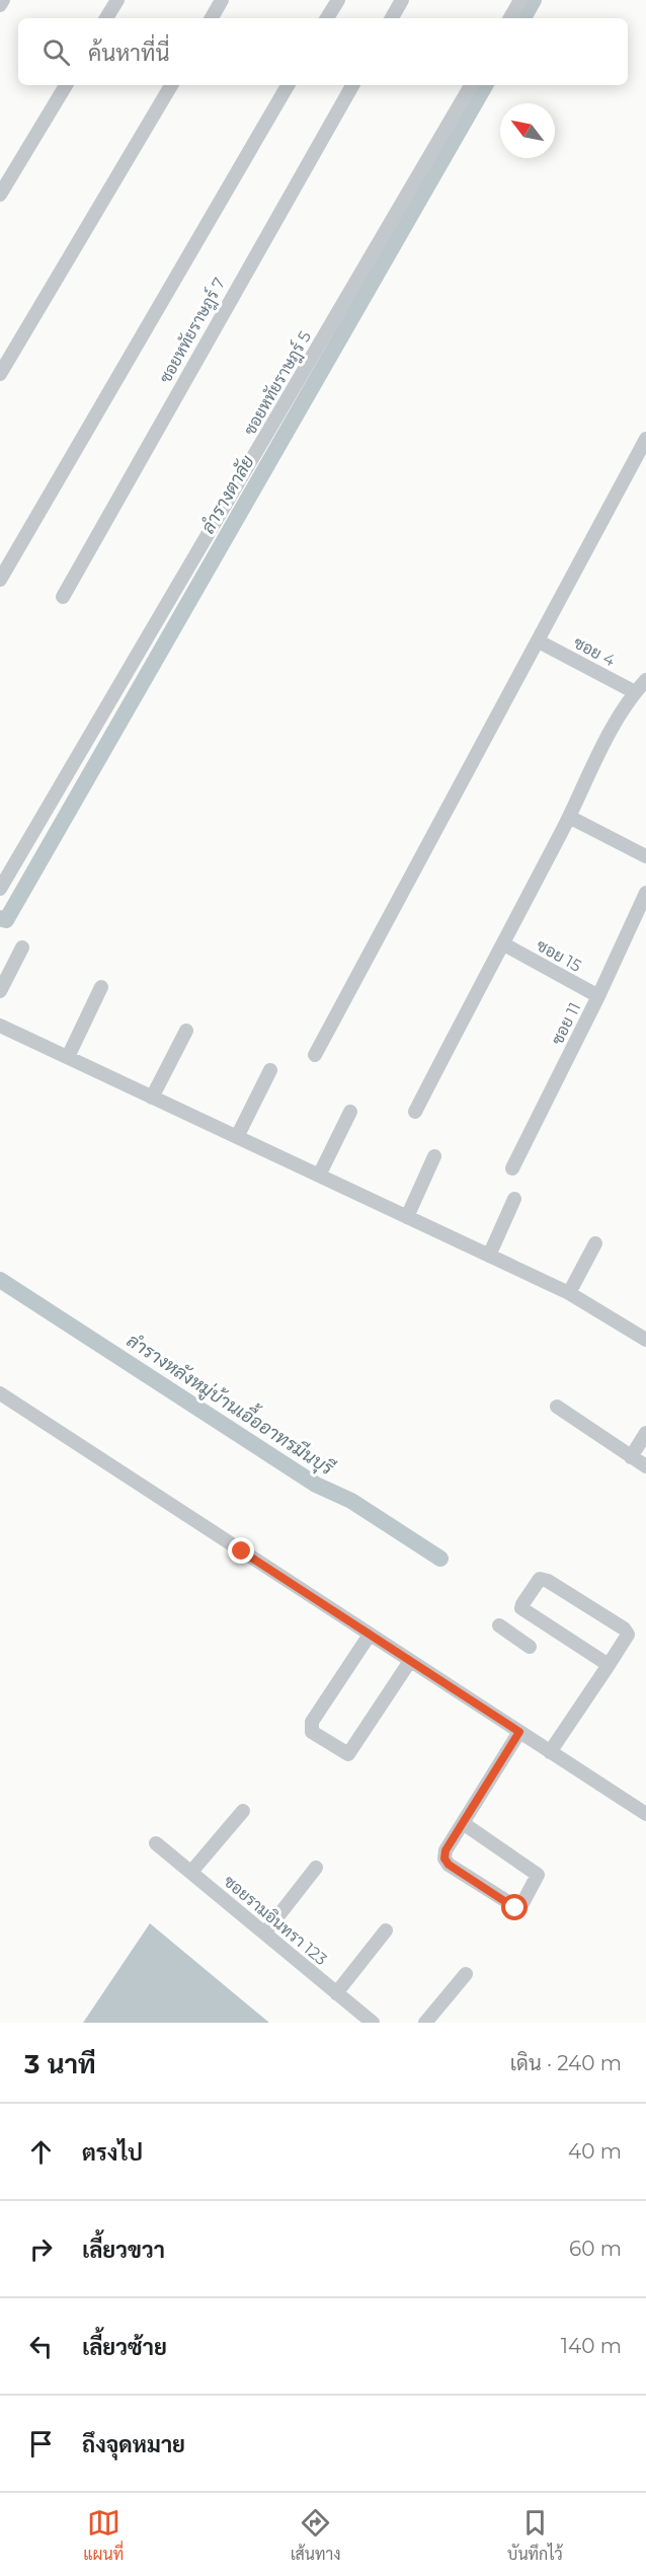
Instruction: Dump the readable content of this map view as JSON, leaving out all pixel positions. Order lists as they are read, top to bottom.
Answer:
{
  "streets": {
    "street": [
      "ซอยหทัยราษฎร์ 7",
      "ซอยหทัยราษฎร์ 5",
      "ซอย 4",
      "ซอย 15",
      "ซอย 11",
      "ซอยรามอินทรา 123"
    ]
  },
  "crossings": [
    ["ซอย 15", "ซอย 11"]
  ],
  "water": ["ลำรางตาลัย", "ลำรางหลังหมู่บ้านเอื้ออาทรมีนบุรี"],
  "north": "top left",
  "page": {
    "search": "ค้นหาที่นี่",
    "heading": ["3 นาที", "เดิน · 240 m"],
    "list": [
      ["ตรงไป", "40 m"],
      ["เลี้ยวขวา", "60 m"],
      ["เลี้ยวซ้าย", "140 m"],
      "ถึงจุดหมาย"
    ],
    "nav": ["แผนที่", "เส้นทาง", "บันทึกไว้"]
  }
}
